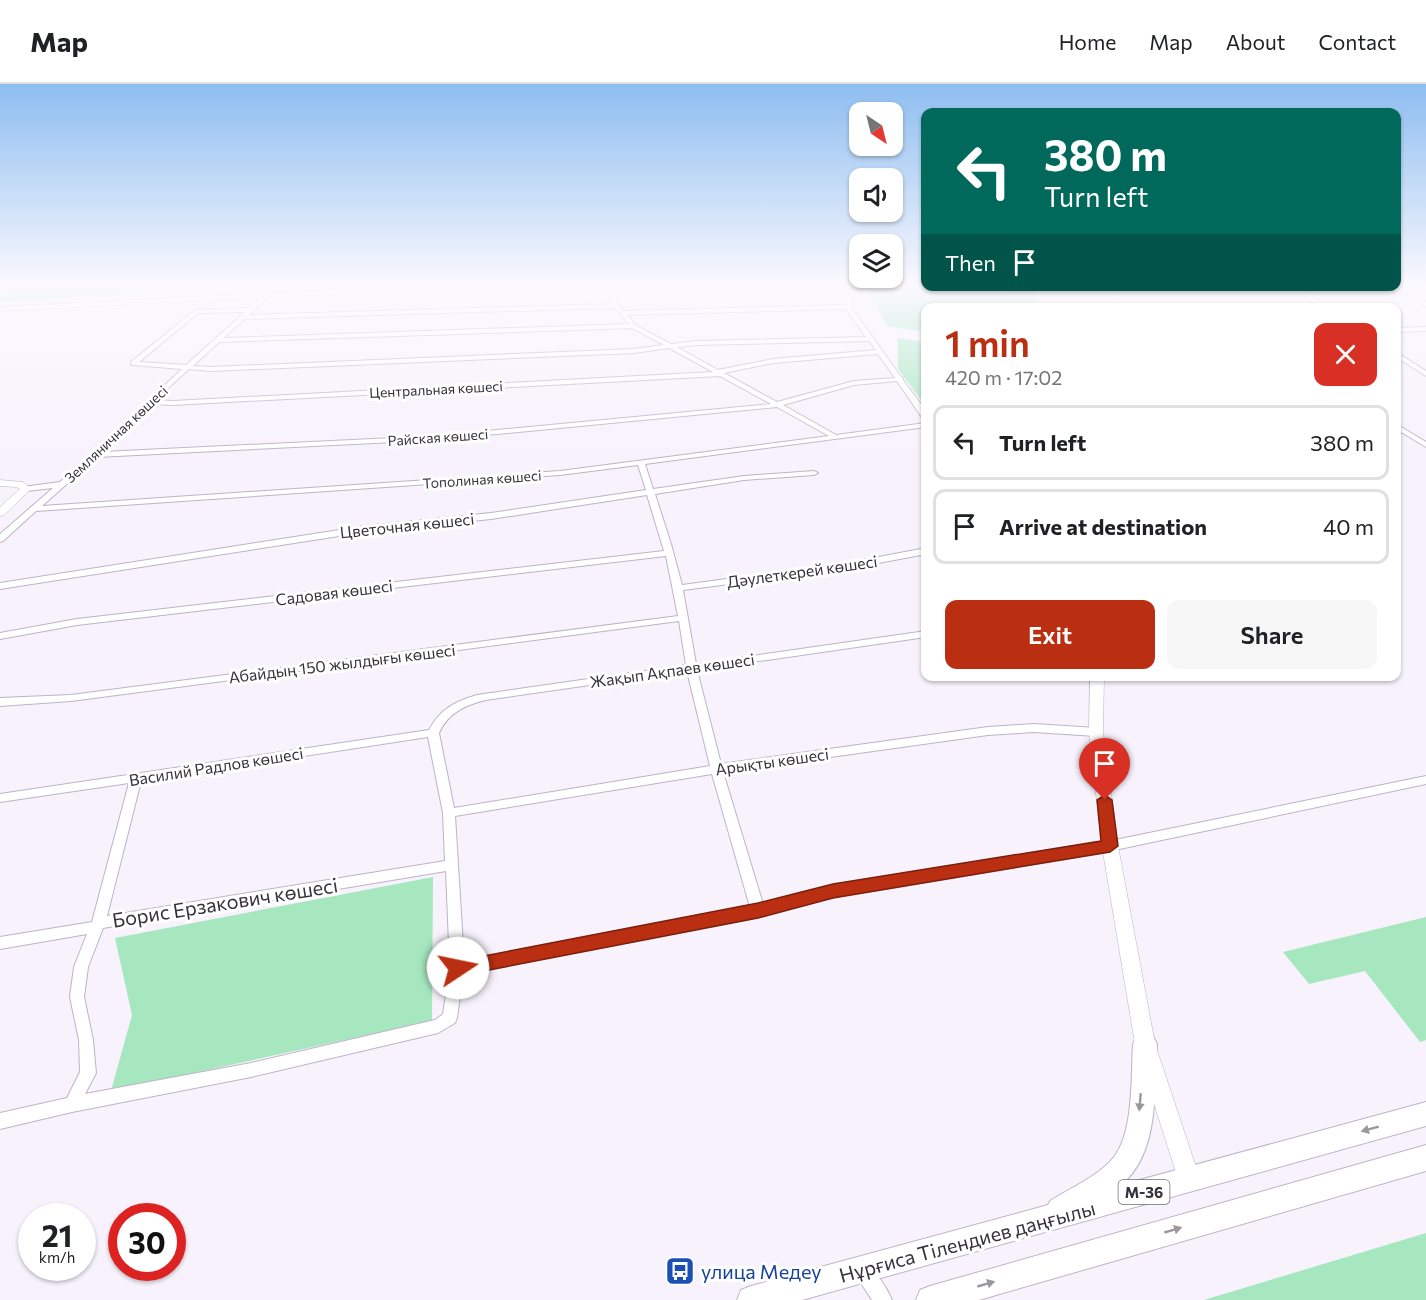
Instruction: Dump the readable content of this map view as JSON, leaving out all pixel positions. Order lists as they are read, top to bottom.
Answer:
{
  "streets": {
    "main road": ["M-36", "Нұрғиса Тілендиев даңғылы"],
    "street": [
      "Центральная көшесі",
      "Земляничная көшесі",
      "Райская көшесі",
      "Тополиная көшесі",
      "Цветочная көшесі",
      "Дәулеткерей көшесі",
      "Садовая көшесі",
      "Абайдың 150 жылдығы көшесі",
      "Жақып Ақпаев көшесі",
      "Арықты көшесі",
      "Василий Радлов көшесі",
      "Борис Ерзакович көшесі"
    ]
  },
  "crossings": [
    ["Центральная көшесі", "Земляничная көшесі"],
    ["Земляничная көшесі", "Райская көшесі"],
    ["Жақып Ақпаев көшесі", "Василий Радлов көшесі"]
  ],
  "places": {
    "bus stop": ["улица Медеу"]
  },
  "north": "bottom right",
  "page": {
    "header": "Map",
    "nav": [
      "Home",
      "Map",
      "About",
      "Contact"
    ],
    "turn": ["380 m", "Turn left"],
    "then": "Then",
    "heading": ["1 min", "420 m · 17:02"],
    "list": [
      {
        "name": "Turn left",
        "value": "380 m"
      },
      {
        "name": "Arrive at destination",
        "value": "40 m"
      }
    ],
    "buttons": ["Exit", "Share"],
    "speed": "21 km/h",
    "limit": "30"
  }
}
